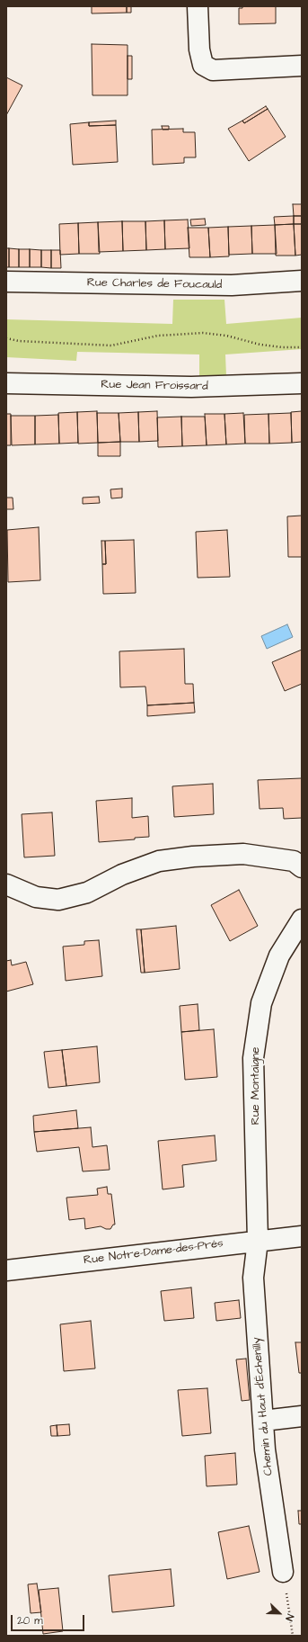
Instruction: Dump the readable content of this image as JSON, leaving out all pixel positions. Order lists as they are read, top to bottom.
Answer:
{
  "streets": {
    "street": [
      "Rue Charles de Foucauld",
      "Rue Jean Froissard",
      "Rue Montaigne",
      "Rue Notre-Dame-des-Prés",
      "Chemin du Haut d'Échenilly"
    ]
  },
  "crossings": [
    ["Rue Montaigne", "Rue Notre-Dame-des-Prés"],
    ["Rue Montaigne", "Chemin du Haut d'Échenilly"],
    ["Rue Notre-Dame-des-Prés", "Chemin du Haut d'Échenilly"]
  ],
  "scale_bar": "20 m",
  "north": "bottom right"
}
